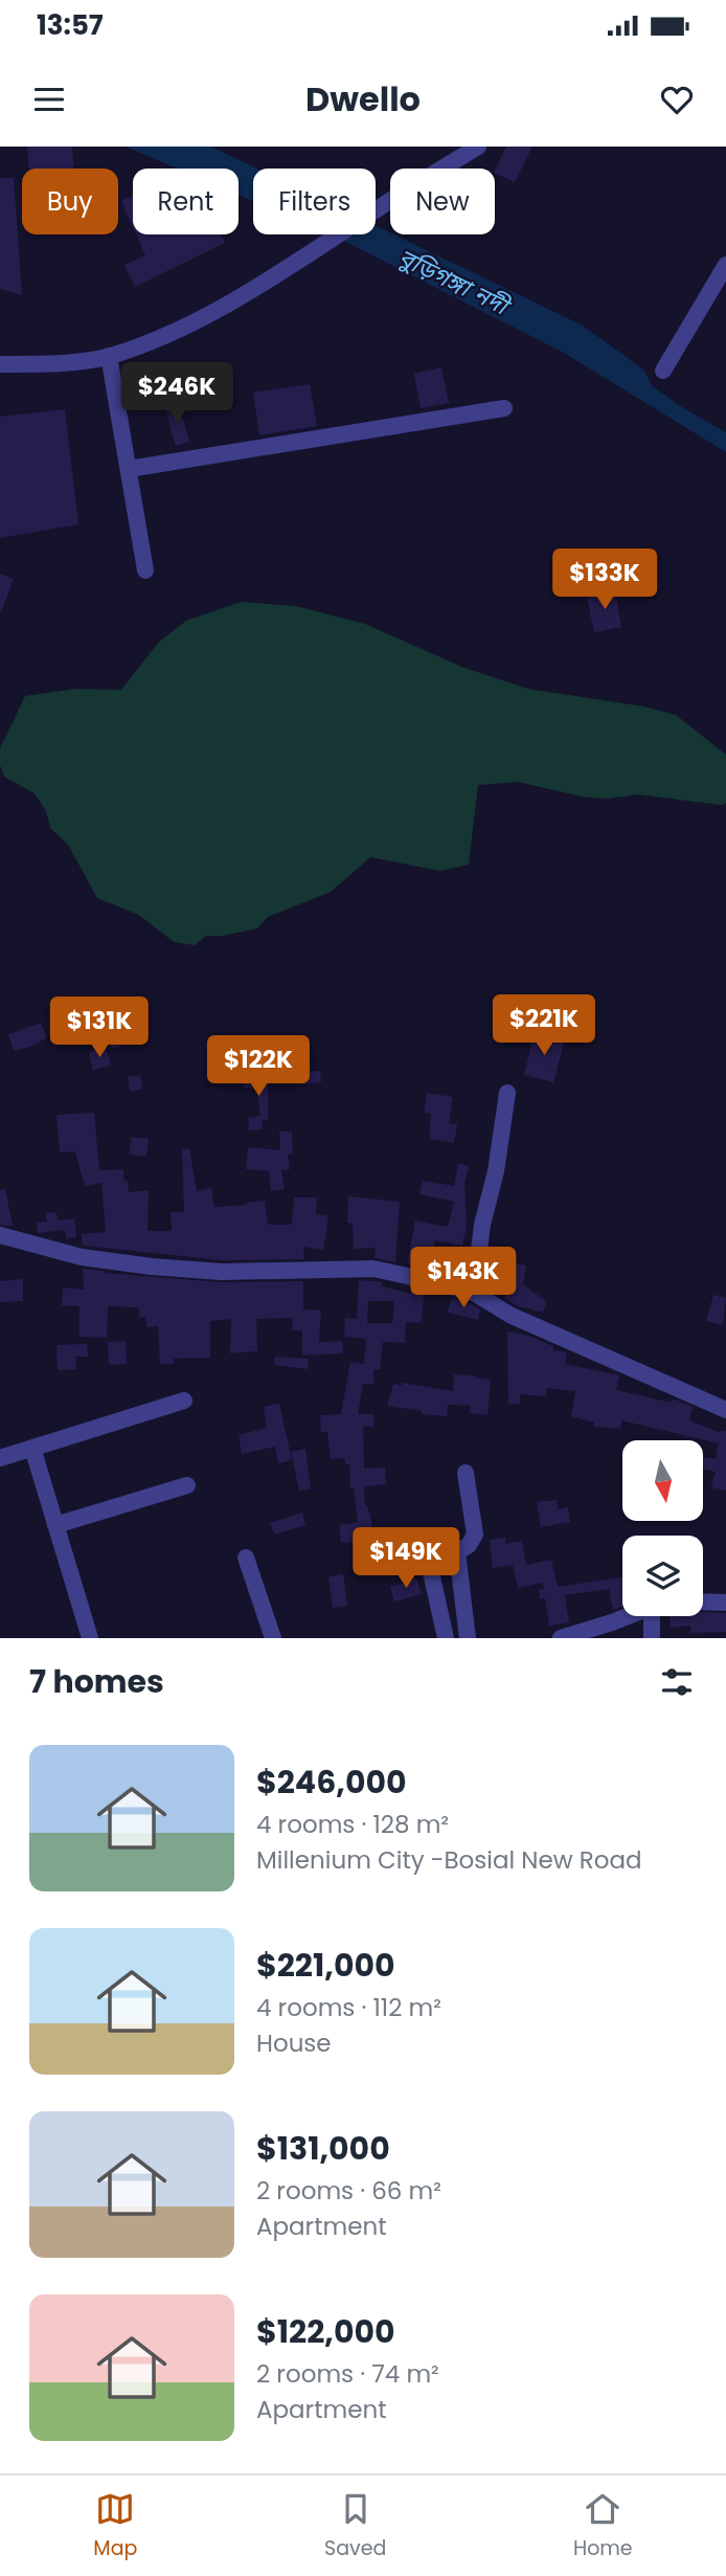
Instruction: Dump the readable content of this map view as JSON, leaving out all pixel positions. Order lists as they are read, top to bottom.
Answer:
{
  "water": ["বুড়িগঙ্গা নদী"],
  "north": "bottom",
  "page": {
    "status": "13:57",
    "header": "Dwello",
    "chip": [
      "Buy",
      "Rent",
      "Filters",
      "New"
    ],
    "price": [
      "$246K",
      "$133K",
      "$221K",
      "$131K",
      "$122K",
      "$143K",
      "$149K"
    ],
    "heading": "7 homes",
    "list": [
      {
        "name": "$246,000",
        "note": "4 rooms · 128 m² · Millenium City -Bosial New Road"
      },
      {
        "name": "$221,000",
        "note": "4 rooms · 112 m² · House"
      },
      {
        "name": "$131,000",
        "note": "2 rooms · 66 m² · Apartment"
      },
      {
        "name": "$122,000",
        "note": "2 rooms · 74 m² · Apartment"
      }
    ],
    "tabs": ["Map", "Saved", "Home"]
  }
}
